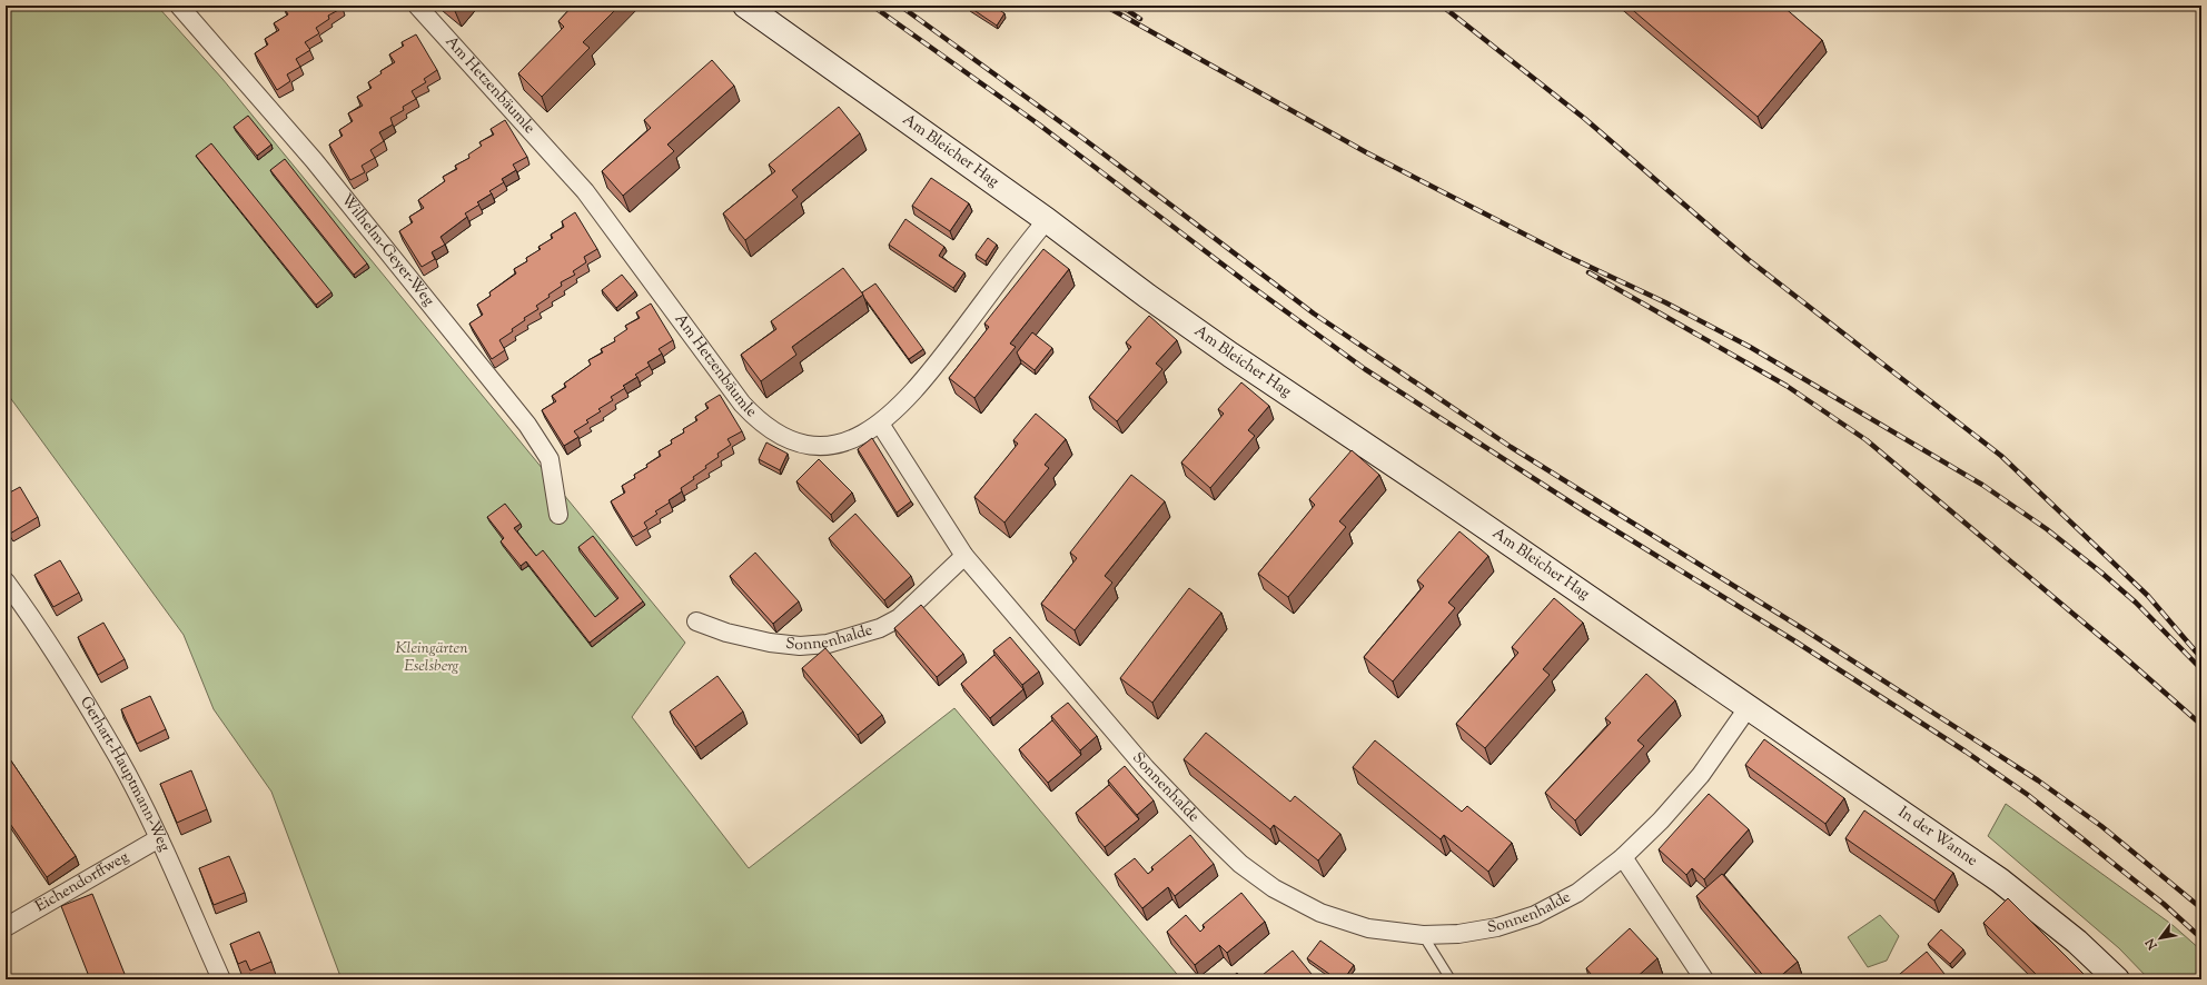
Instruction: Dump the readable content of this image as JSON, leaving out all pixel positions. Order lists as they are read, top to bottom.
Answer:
{
  "streets": {
    "street": [
      "Am Hetzenbäumle",
      "Am Bleicher Hag",
      "Wilhelm-Geyer-Weg",
      "Sonnenhalde",
      "Gerhart-Hauptmann-Weg",
      "In der Wanne",
      "Eichendorffweg"
    ]
  },
  "crossings": [
    ["Am Hetzenbäumle", "Am Bleicher Hag"],
    ["Am Hetzenbäumle", "Sonnenhalde"],
    ["Am Bleicher Hag", "Sonnenhalde"],
    ["Am Bleicher Hag", "In der Wanne"],
    ["Sonnenhalde", "In der Wanne"],
    ["Gerhart-Hauptmann-Weg", "Eichendorffweg"]
  ],
  "parks": ["Kleingärten Eselsberg"],
  "north": "bottom left"
}
